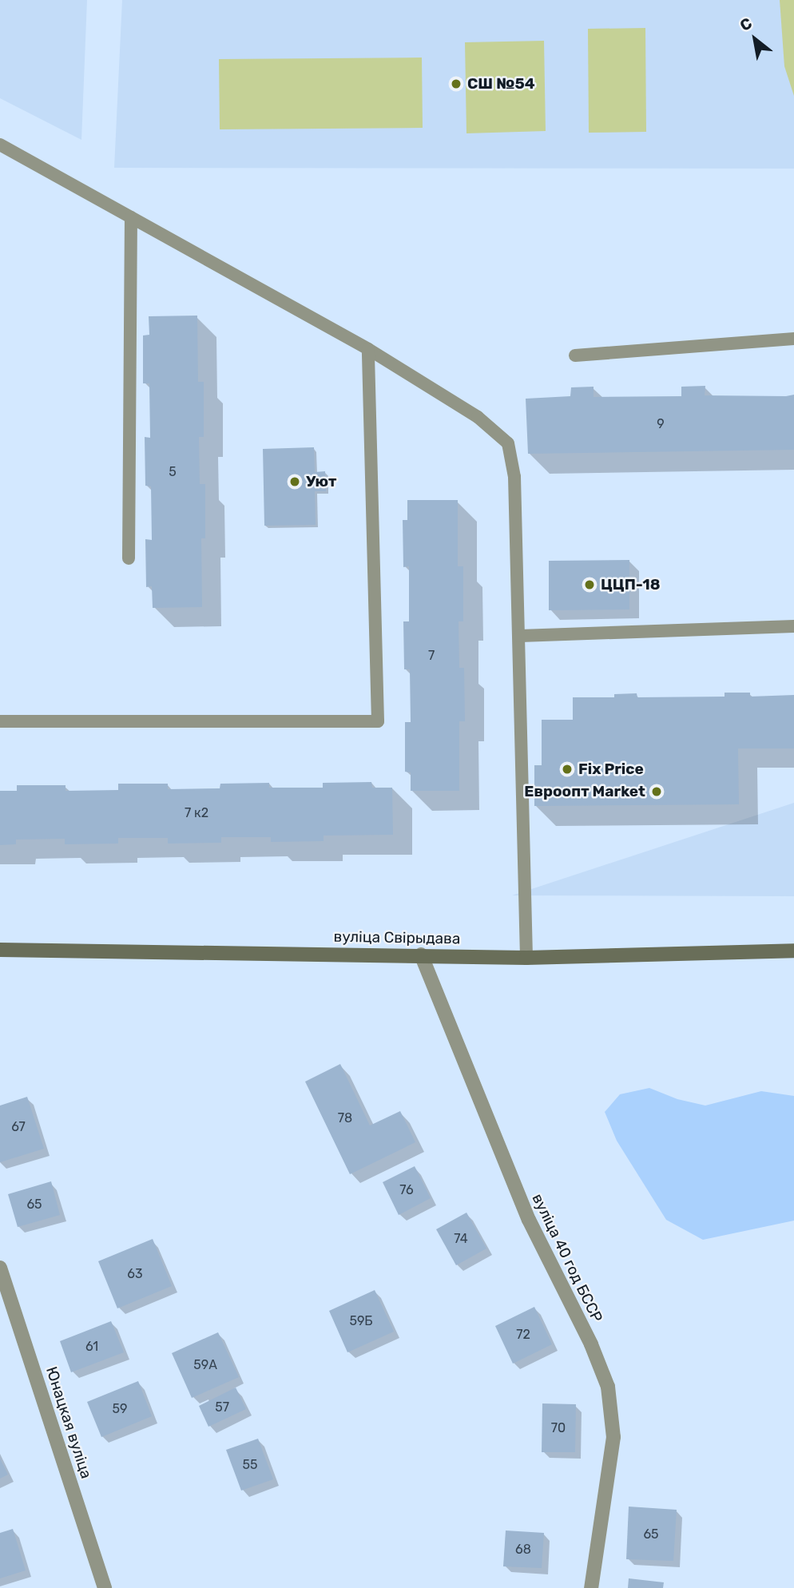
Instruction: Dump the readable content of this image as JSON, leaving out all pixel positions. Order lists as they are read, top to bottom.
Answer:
{
  "streets": {
    "main road": ["вуліца Свірыдава"],
    "street": ["вуліца 40 год БССР", "Юнацкая вуліца"]
  },
  "crossings": [
    ["вуліца Свірыдава", "вуліца 40 год БССР"]
  ],
  "places": [
    "СШ №54",
    "Уют",
    "ЦЦП-18",
    "Fix Price",
    "Евроопт Market"
  ],
  "house_numbers": [
    "9",
    "5",
    "7",
    "7 к2",
    "78",
    "67",
    "76",
    "65",
    "74",
    "63",
    "59Б",
    "72",
    "61",
    "59А",
    "57",
    "59",
    "70",
    "55",
    "65",
    "68"
  ],
  "north": "top left"
}
